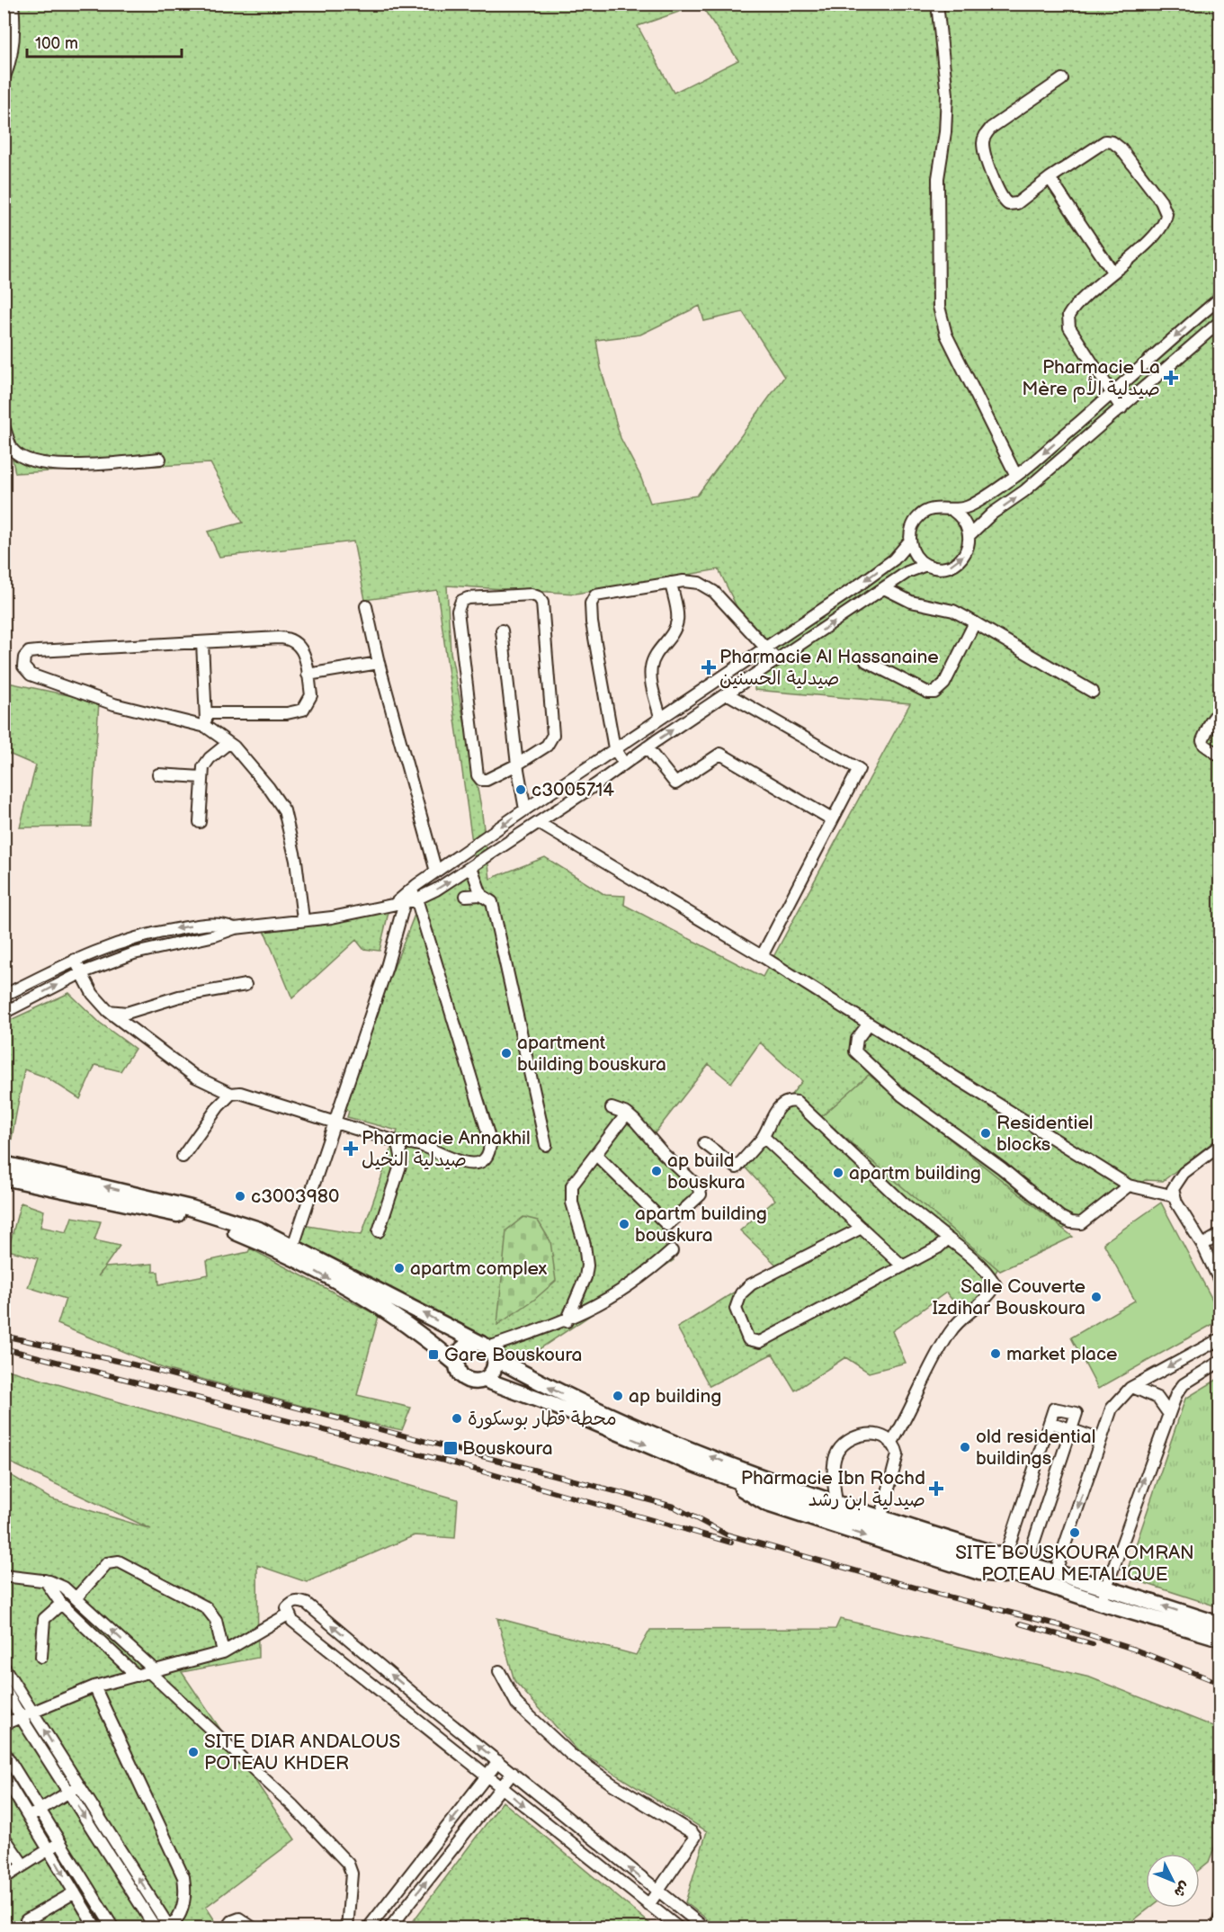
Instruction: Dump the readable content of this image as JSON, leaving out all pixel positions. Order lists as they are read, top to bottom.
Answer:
{
  "places": {
    "health": [
      "Pharmacie La Mère صيدلية الأم",
      "Pharmacie Al Hassanaine صيدلية الحسنين",
      "Pharmacie Annakhil صيدلية النخيل",
      "Pharmacie Ibn Rochd صيدلية ابن رشد"
    ],
    "other": [
      "c3005714",
      "apartment building bouskura",
      "Residentiel blocks",
      "ap build bouskura",
      "apartm building",
      "c3003980",
      "apartm building bouskura",
      "apartm complex",
      "Salle Couverte Izdihar Bouskoura",
      "market place",
      "ap building",
      "محطة قطار بوسكورة",
      "old residential buildings",
      "SITE BOUSKOURA OMRAN POTEAU METALIQUE",
      "SITE DIAR ANDALOUS POTEAU KHDER"
    ],
    "transit": ["Gare Bouskoura", "Bouskoura"]
  },
  "scale_bar": "100 m",
  "north": "bottom right"
}
